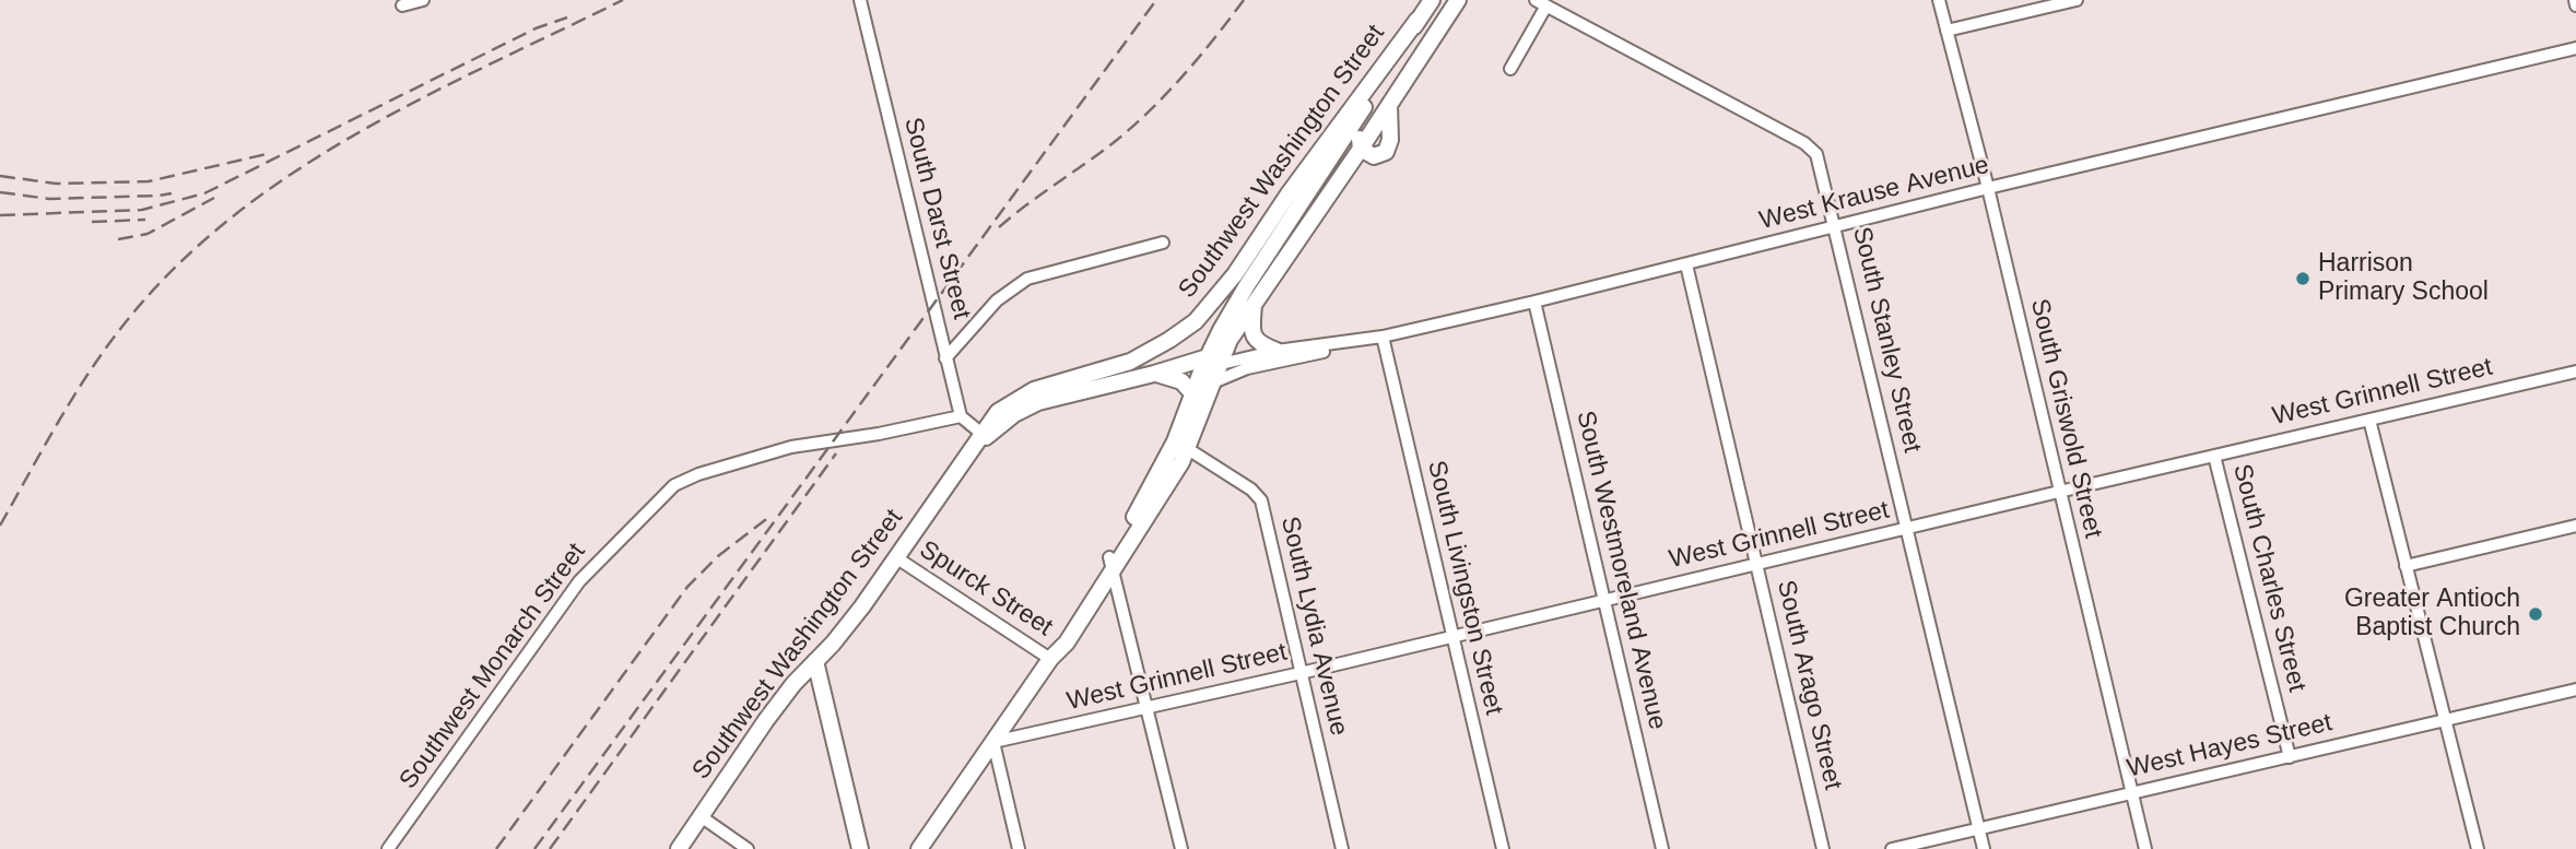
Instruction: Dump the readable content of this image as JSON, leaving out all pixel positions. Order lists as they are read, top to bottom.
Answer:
{
  "streets": {
    "main road": ["Southwest Washington Street"],
    "street": [
      "West Krause Avenue",
      "South Darst Street",
      "South Stanley Street",
      "West Grinnell Street",
      "South Griswold Street",
      "South Westmoreland Avenue",
      "South Charles Street",
      "South Livingston Street",
      "Spurck Street",
      "South Lydia Avenue",
      "Southwest Monarch Street",
      "South Arago Street",
      "West Hayes Street"
    ]
  },
  "crossings": [
    ["Southwest Washington Street", "West Krause Avenue"],
    ["Southwest Washington Street", "Spurck Street"],
    ["West Krause Avenue", "South Stanley Street"],
    ["West Krause Avenue", "South Griswold Street"],
    ["West Krause Avenue", "South Westmoreland Avenue"],
    ["West Krause Avenue", "South Livingston Street"],
    ["West Krause Avenue", "South Arago Street"],
    ["South Darst Street", "Southwest Monarch Street"],
    ["South Stanley Street", "West Grinnell Street"],
    ["South Stanley Street", "West Hayes Street"],
    ["West Grinnell Street", "South Griswold Street"],
    ["West Grinnell Street", "South Westmoreland Avenue"],
    ["West Grinnell Street", "South Charles Street"],
    ["West Grinnell Street", "South Livingston Street"],
    ["West Grinnell Street", "South Lydia Avenue"],
    ["West Grinnell Street", "South Arago Street"],
    ["South Griswold Street", "West Hayes Street"],
    ["South Charles Street", "West Hayes Street"]
  ],
  "places": ["Harrison Primary School", "Greater Antioch Baptist Church"]
}
